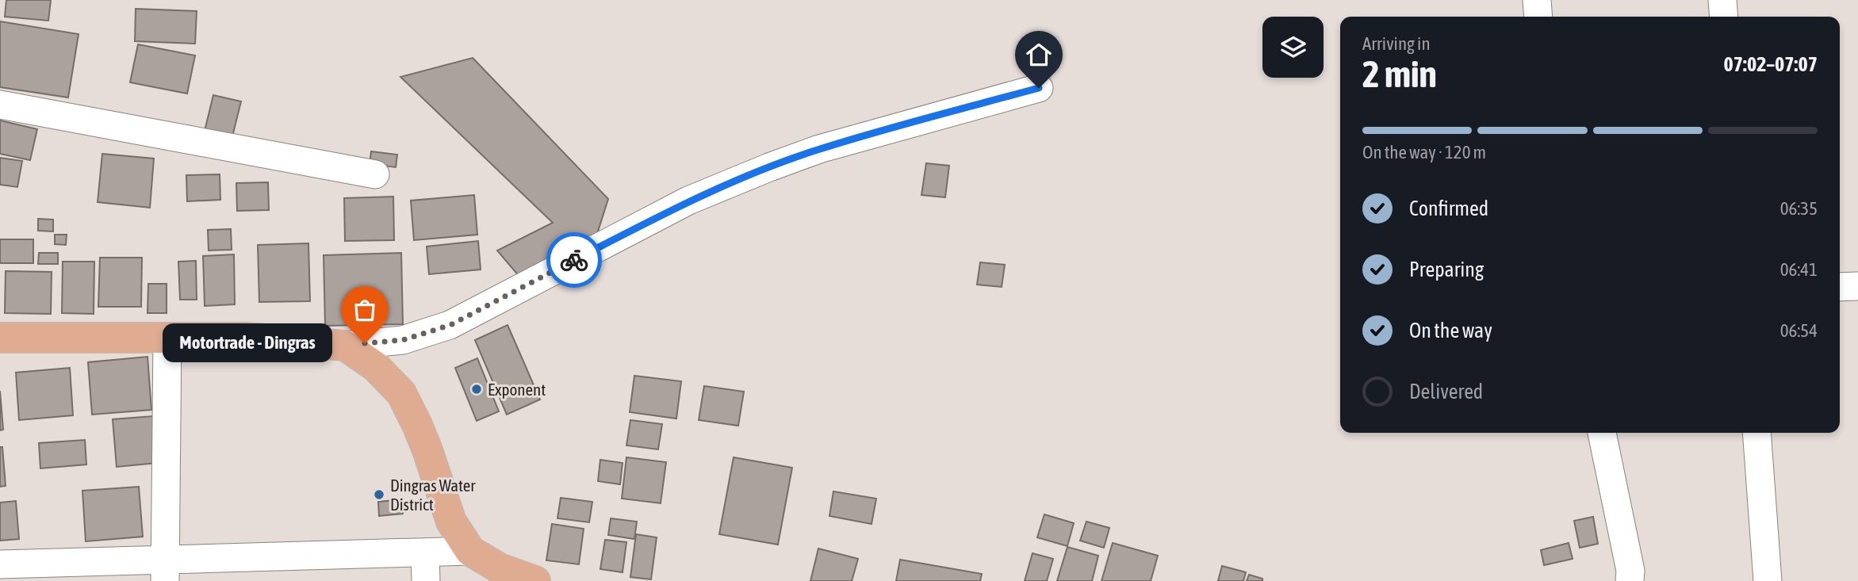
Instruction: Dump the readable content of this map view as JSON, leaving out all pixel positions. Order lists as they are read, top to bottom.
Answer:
{
  "places": ["Motortrade - Dingras", "Exponent", "Dingras Water District"],
  "page": {
    "heading": ["2 min", "Arriving in", "07:02–07:07"],
    "bar": "On the way · 120 m",
    "list": [
      ["Confirmed", "06:35"],
      ["Preparing", "06:41"],
      ["On the way", "06:54"],
      "Delivered"
    ],
    "bubble": "Motortrade - Dingras"
  }
}
